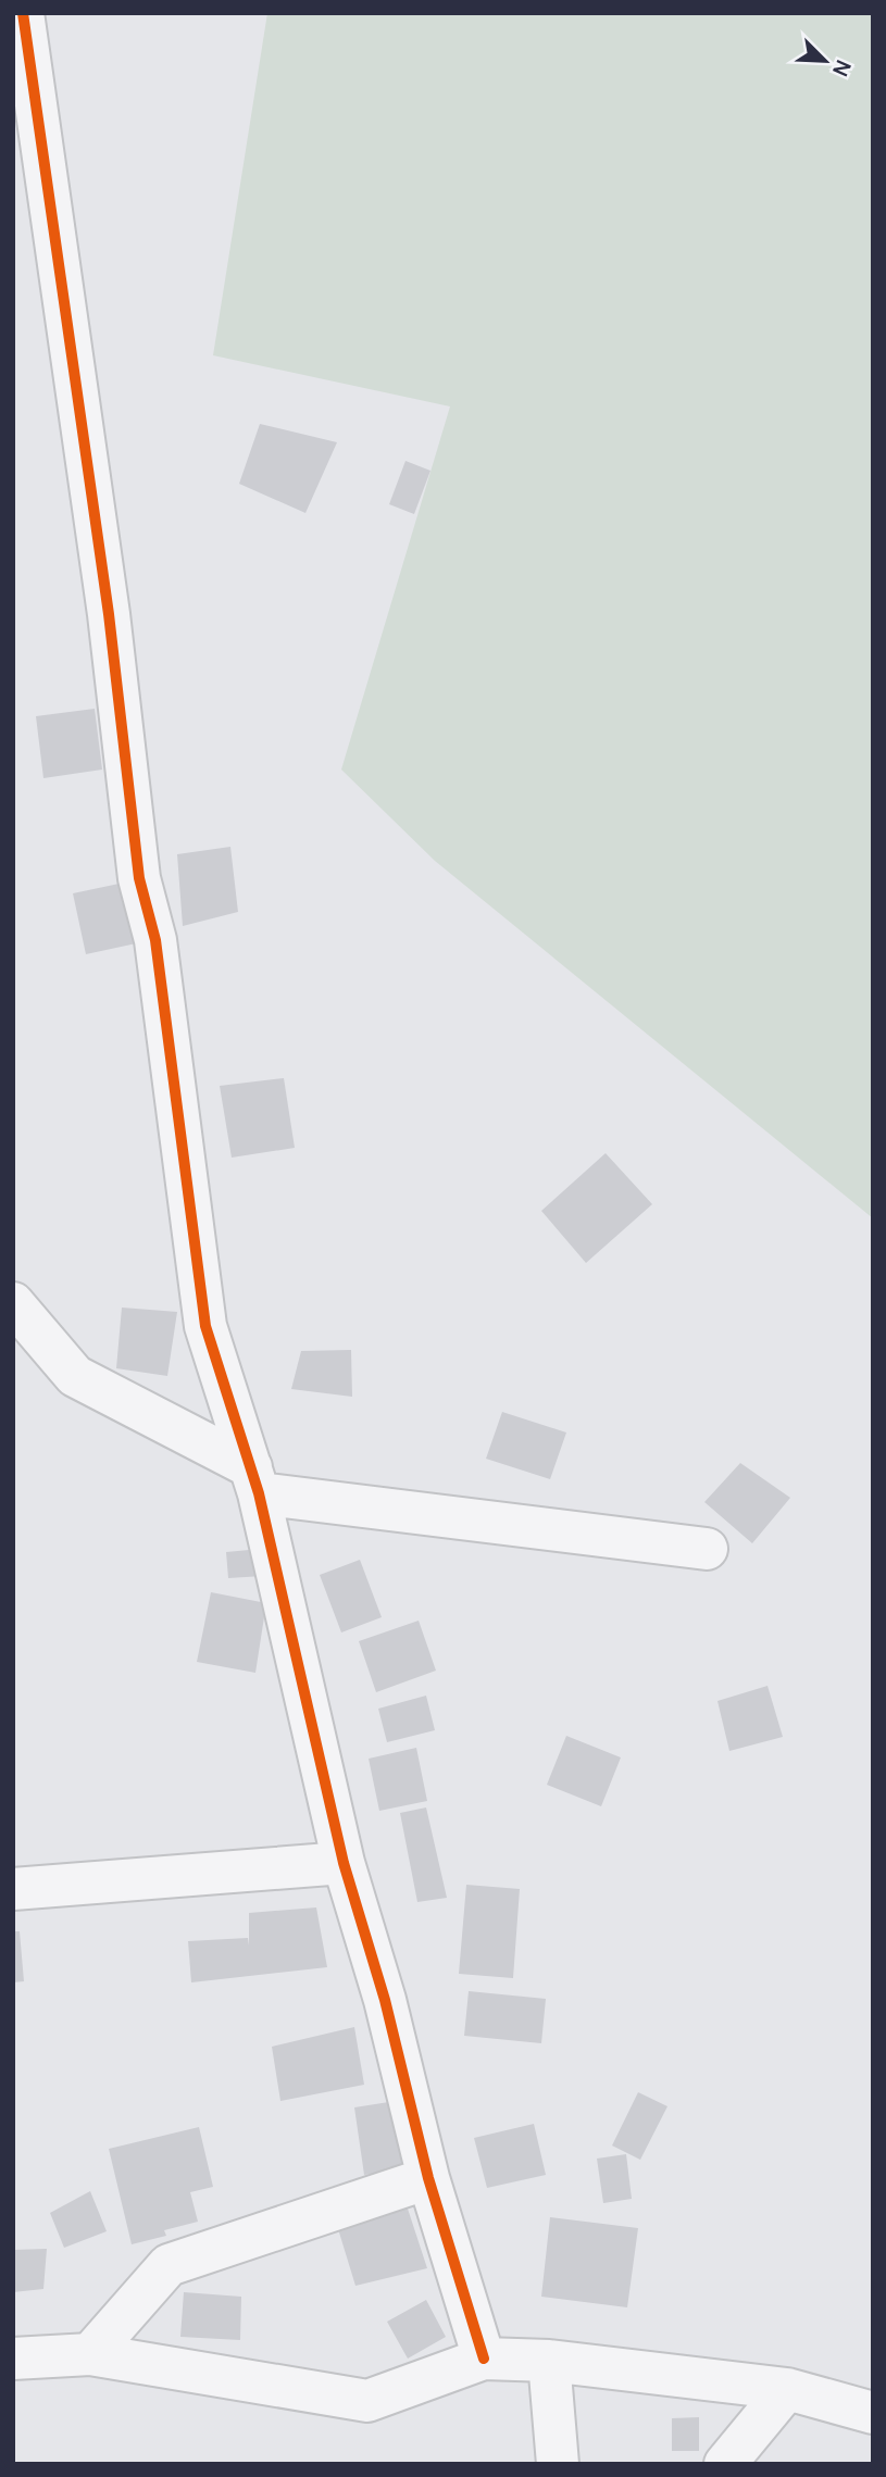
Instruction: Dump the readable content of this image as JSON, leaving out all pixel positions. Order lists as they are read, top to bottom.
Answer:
{
  "north": "bottom right"
}
